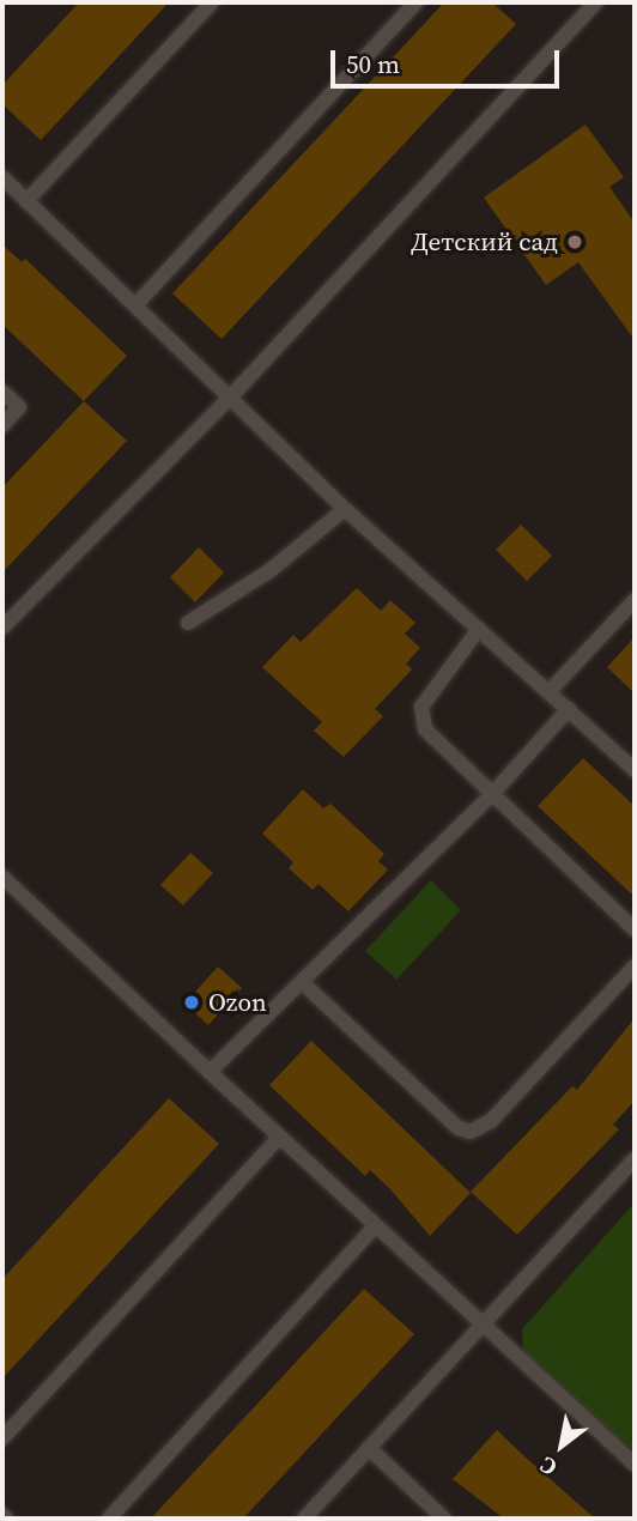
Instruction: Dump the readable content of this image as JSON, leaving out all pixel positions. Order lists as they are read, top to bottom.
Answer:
{
  "places": ["Детский сад", "Ozon"],
  "scale_bar": "50 m",
  "north": "bottom left"
}
